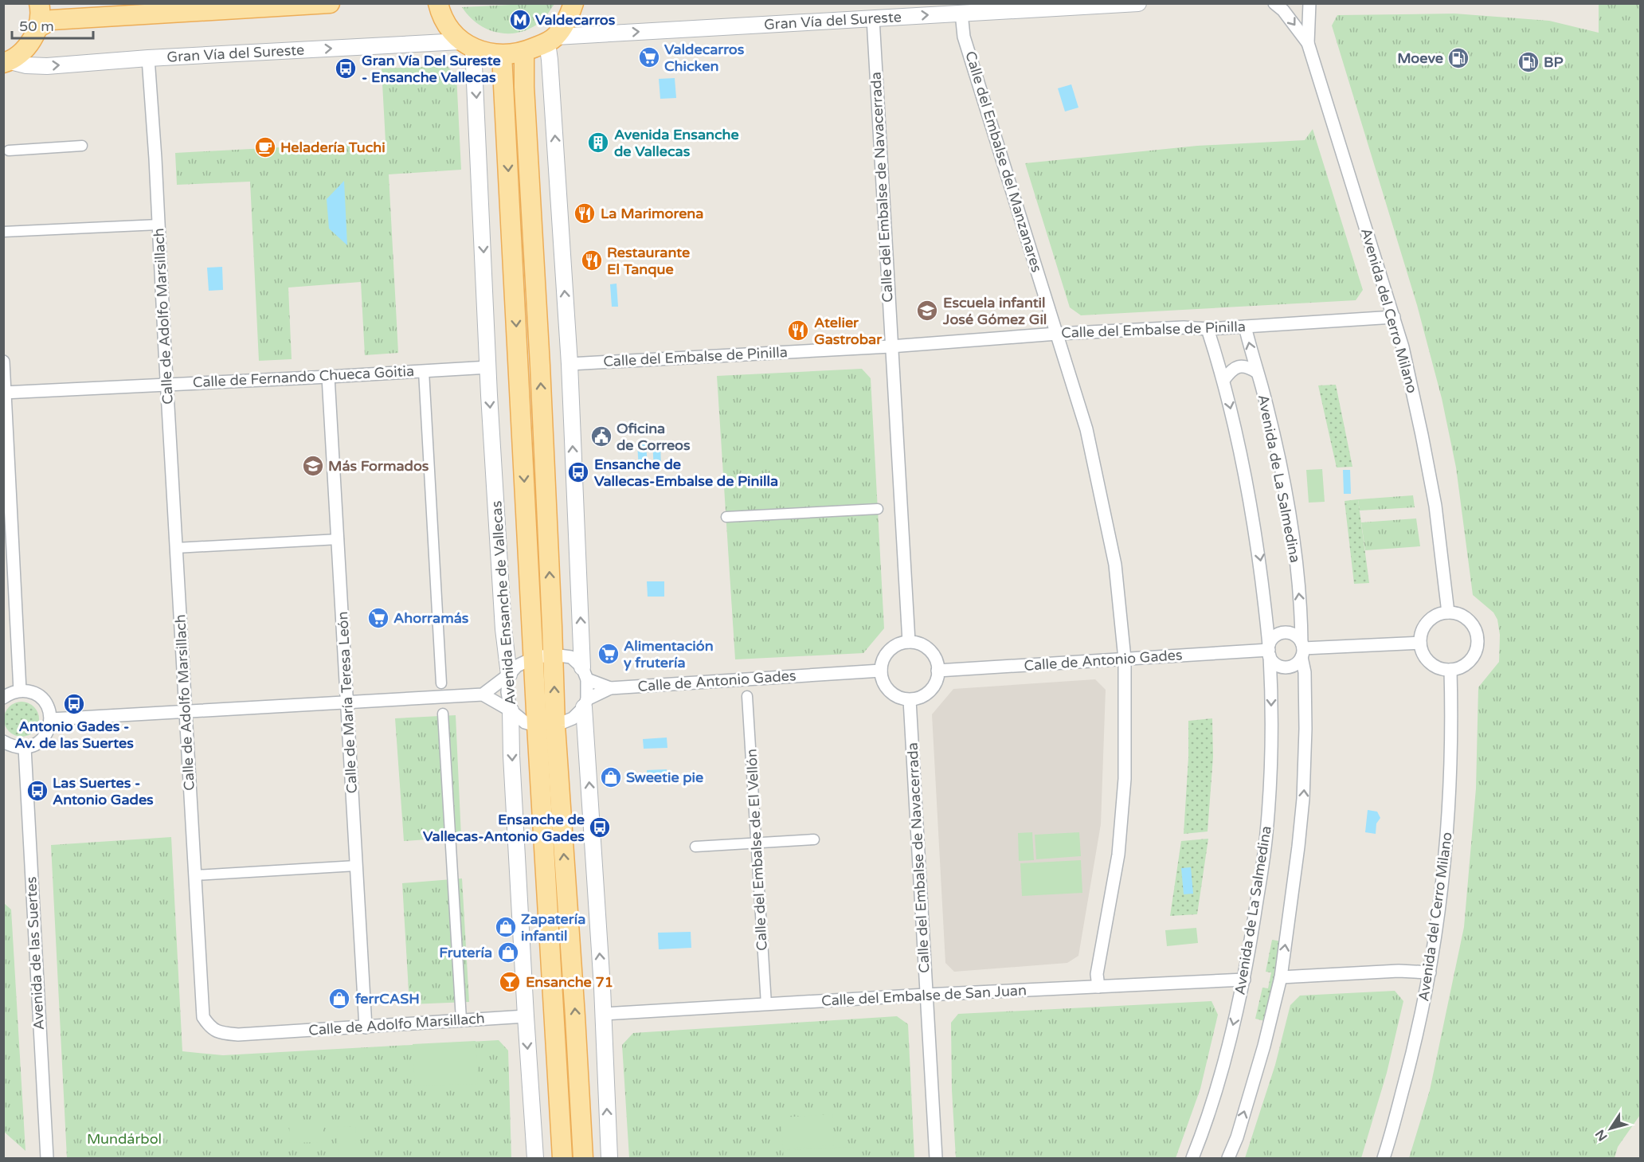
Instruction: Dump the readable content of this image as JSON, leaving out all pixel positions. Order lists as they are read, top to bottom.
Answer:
{
  "streets": {
    "main road": ["Avenida Ensanche de Vallecas"],
    "street": [
      "Gran Vía del Sureste",
      "Calle del Embalse del Manzanares",
      "Calle del Embalse de Navacerrada",
      "Avenida del Cerro Milano",
      "Calle de Adolfo Marsillach",
      "Calle del Embalse de Pinilla",
      "Calle de Fernando Chueca Goitia",
      "Avenida de La Salmedina",
      "Calle de Antonio Gades",
      "Calle de María Teresa León",
      "Calle del Embalse de El Vellón",
      "Avenida de las Suertes",
      "Calle del Embalse de San Juan"
    ]
  },
  "crossings": [
    ["Gran Vía del Sureste", "Calle del Embalse del Manzanares"],
    ["Gran Vía del Sureste", "Calle del Embalse de Navacerrada"],
    ["Gran Vía del Sureste", "Calle de Adolfo Marsillach"],
    ["Gran Vía del Sureste", "Avenida Ensanche de Vallecas"],
    ["Calle del Embalse del Manzanares", "Calle del Embalse de Pinilla"],
    ["Calle del Embalse del Manzanares", "Calle de Antonio Gades"],
    ["Calle del Embalse del Manzanares", "Calle del Embalse de San Juan"],
    ["Calle del Embalse de Navacerrada", "Calle del Embalse de Pinilla"],
    ["Calle del Embalse de Navacerrada", "Calle de Antonio Gades"],
    ["Calle del Embalse de Navacerrada", "Calle del Embalse de San Juan"],
    ["Avenida del Cerro Milano", "Calle del Embalse de Pinilla"],
    ["Calle de Adolfo Marsillach", "Calle de Fernando Chueca Goitia"],
    ["Calle de Adolfo Marsillach", "Avenida Ensanche de Vallecas"],
    ["Calle de Adolfo Marsillach", "Calle de María Teresa León"],
    ["Calle del Embalse de Pinilla", "Avenida de La Salmedina"],
    ["Calle de Fernando Chueca Goitia", "Avenida Ensanche de Vallecas"],
    ["Calle de Fernando Chueca Goitia", "Calle de María Teresa León"],
    ["Avenida de La Salmedina", "Calle de Antonio Gades"],
    ["Avenida de La Salmedina", "Calle del Embalse de San Juan"],
    ["Avenida Ensanche de Vallecas", "Calle de Antonio Gades"],
    ["Calle del Embalse de El Vellón", "Calle del Embalse de San Juan"]
  ],
  "one_way": ["Gran Vía del Sureste"],
  "parks": ["Mundárbol"],
  "places": {
    "metro station": ["Valdecarros"],
    "supermarket": ["Valdecarros Chicken", "Ahorramás", "Alimentación y frutería"],
    "fuel station": ["Moeve", "BP"],
    "bus stop": [
      "Gran Vía Del Sureste - Ensanche Vallecas",
      "Ensanche de Vallecas-Embalse de Pinilla",
      "Antonio Gades - Av. de las Suertes",
      "Las Suertes - Antonio Gades",
      "Ensanche de Vallecas-Antonio Gades"
    ],
    "building": ["Avenida Ensanche de Vallecas"],
    "cafe": ["Heladería Tuchi"],
    "restaurant": ["La Marimorena", "Restaurante El Tanque", "Atelier Gastrobar"],
    "school or university": ["Escuela infantil José Gómez Gil", "Más Formados"],
    "public building": ["Oficina de Correos"],
    "shop": [
      "Sweetie pie",
      "Zapatería infantil",
      "Frutería",
      "ferrCASH"
    ],
    "bar": ["Ensanche 71"]
  },
  "scale_bar": "50 m",
  "north": "bottom left"
}
